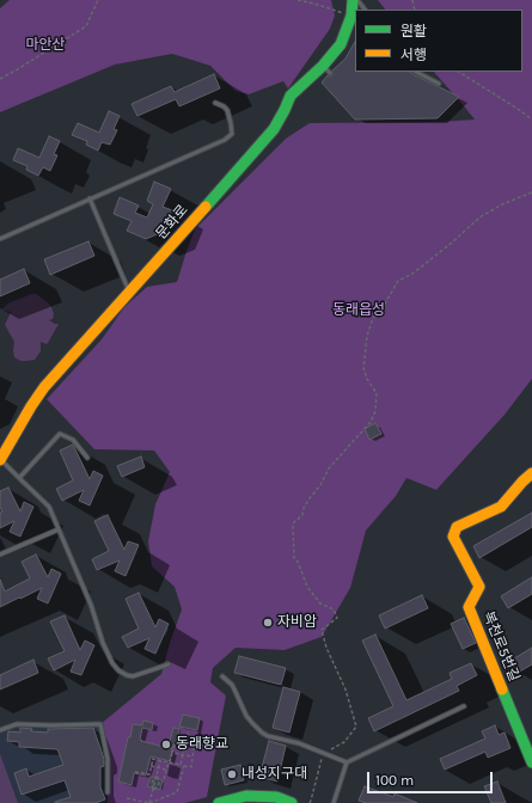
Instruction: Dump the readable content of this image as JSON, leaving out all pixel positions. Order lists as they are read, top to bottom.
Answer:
{
  "streets": {
    "street": ["문화로", "복천로5번길"]
  },
  "parks": ["마안산", "동래읍성"],
  "places": ["자비암", "동래향교", "내성지구대"],
  "legend": ["원활", "서행"],
  "scale_bar": "100 m"
}
